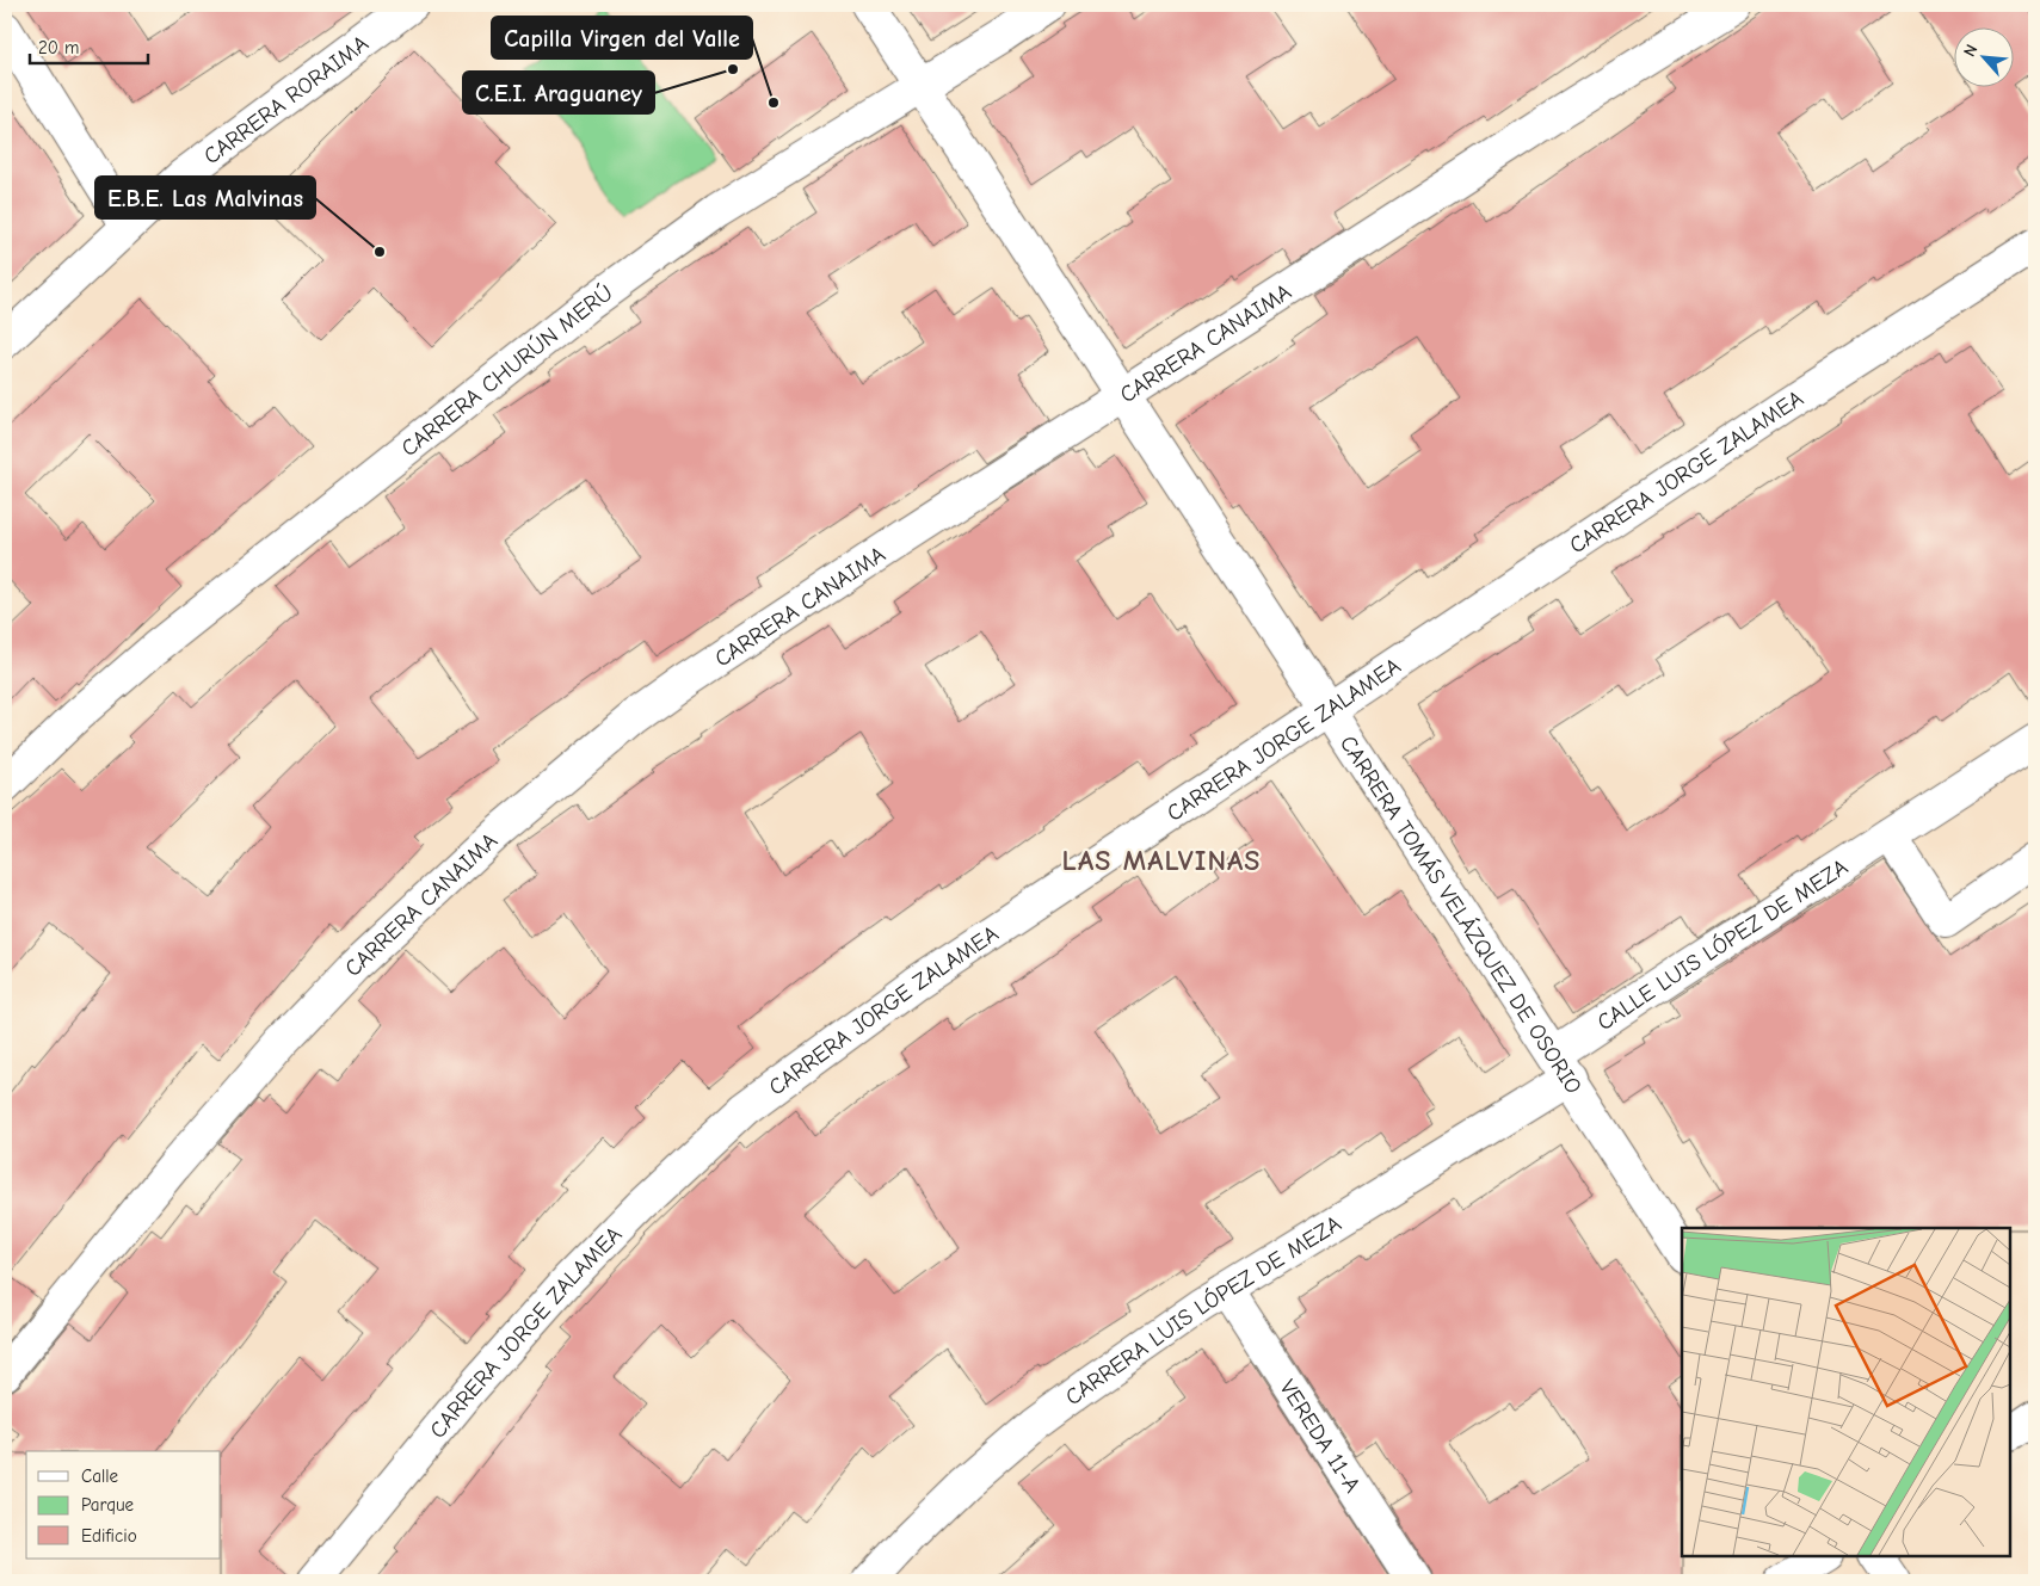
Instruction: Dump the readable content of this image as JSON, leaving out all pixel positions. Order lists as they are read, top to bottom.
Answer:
{
  "streets": {
    "street": [
      "CARRERA RORAIMA",
      "CARRERA CANAIMA",
      "CARRERA CHURÚN MERÚ",
      "CARRERA JORGE ZALAMEA",
      "CARRERA TOMÁS VELÁZQUEZ DE OSORIO",
      "CALLE LUIS LÓPEZ DE MEZA",
      "CARRERA LUIS LÓPEZ DE MEZA",
      "VEREDA 11-A"
    ]
  },
  "crossings": [
    ["CARRERA CANAIMA", "CARRERA TOMÁS VELÁZQUEZ DE OSORIO"],
    ["CARRERA CHURÚN MERÚ", "CARRERA TOMÁS VELÁZQUEZ DE OSORIO"],
    ["CARRERA JORGE ZALAMEA", "CARRERA TOMÁS VELÁZQUEZ DE OSORIO"],
    ["CARRERA TOMÁS VELÁZQUEZ DE OSORIO", "CALLE LUIS LÓPEZ DE MEZA"],
    ["CARRERA TOMÁS VELÁZQUEZ DE OSORIO", "CARRERA LUIS LÓPEZ DE MEZA"],
    ["CALLE LUIS LÓPEZ DE MEZA", "CARRERA LUIS LÓPEZ DE MEZA"],
    ["CARRERA LUIS LÓPEZ DE MEZA", "VEREDA 11-A"]
  ],
  "districts": ["LAS MALVINAS"],
  "places": ["C.E.I. Araguaney", "Capilla Virgen del Valle", "E.B.E. Las Malvinas"],
  "legend": ["Calle", "Parque", "Edificio"],
  "scale_bar": "20 m",
  "north": "top left"
}
